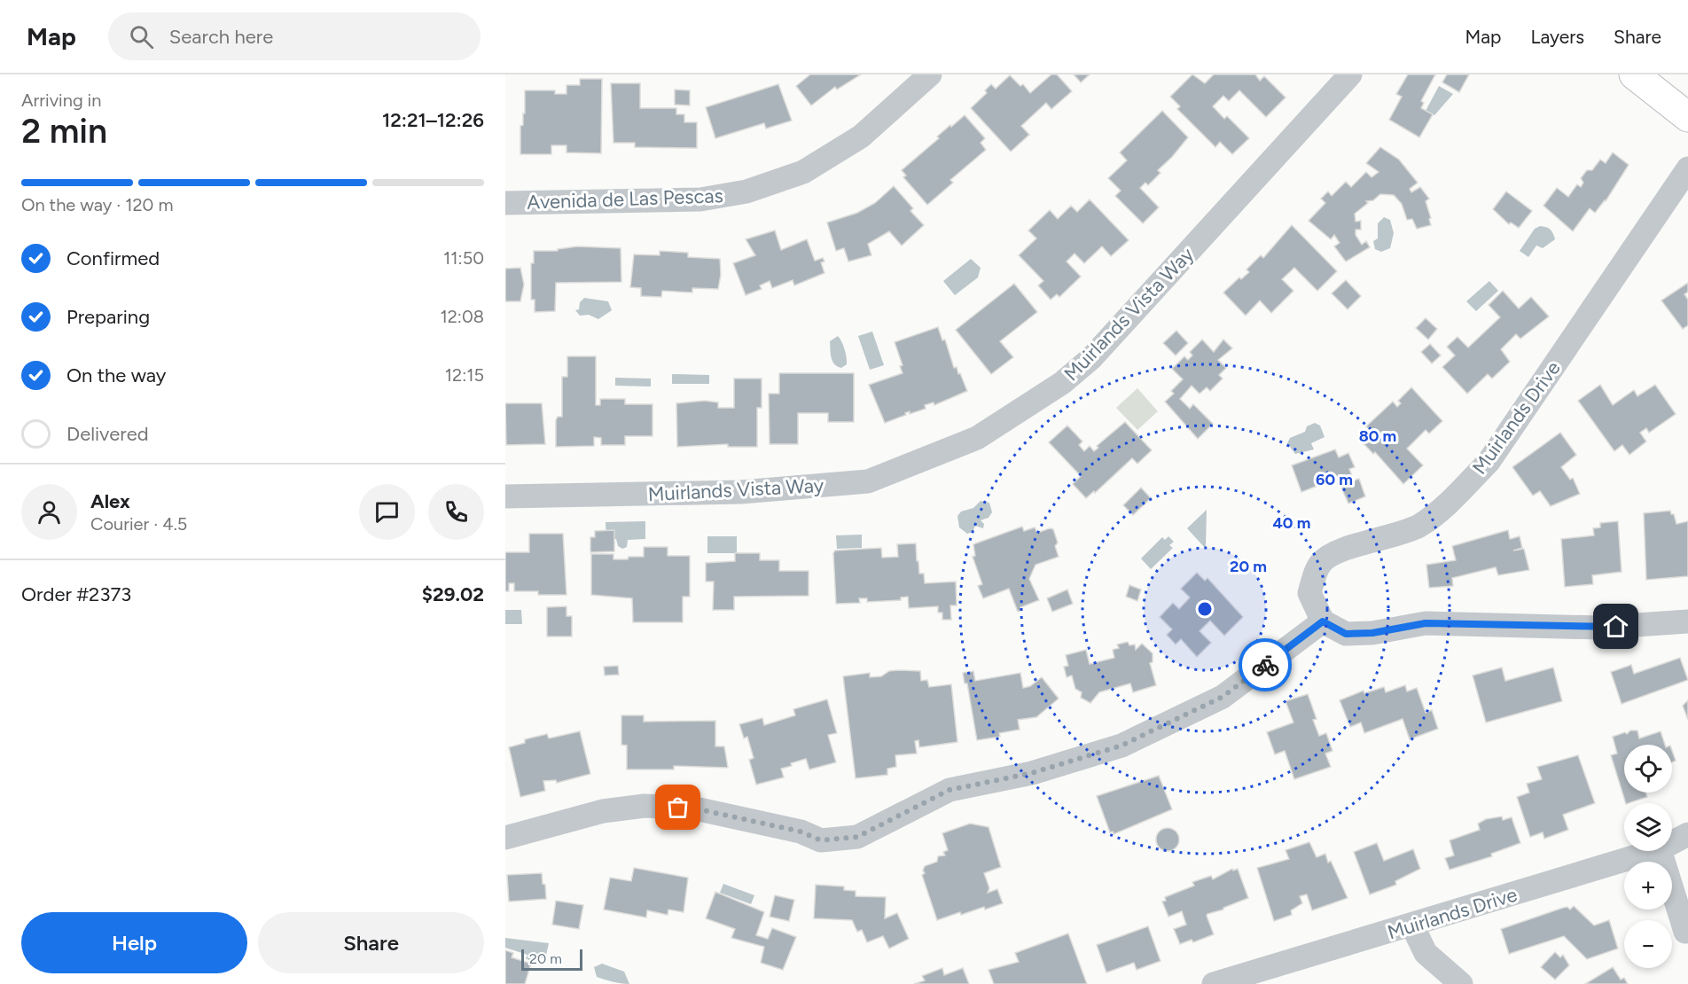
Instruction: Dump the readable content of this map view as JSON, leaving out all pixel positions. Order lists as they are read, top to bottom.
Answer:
{
  "streets": {
    "street": ["Avenida de Las Pescas", "Muirlands Vista Way", "Muirlands Drive"]
  },
  "scale_bar": "20 m",
  "page": {
    "header": "Map",
    "search": "Search here",
    "nav": ["Map", "Layers", "Share"],
    "heading": ["2 min", "Arriving in", "12:21–12:26"],
    "panel": [
      "Alex",
      "Courier · 4.5",
      "Order #2373",
      "$29.02"
    ],
    "bar": "On the way · 120 m",
    "list": [
      ["Confirmed", "11:50"],
      ["Preparing", "12:08"],
      ["On the way", "12:15"],
      "Delivered"
    ],
    "map_buttons": ["+", "−"],
    "buttons": ["Help", "Share"],
    "scale": "20 m"
  },
  "rings": [
    "80 m",
    "60 m",
    "40 m",
    "20 m"
  ]
}
